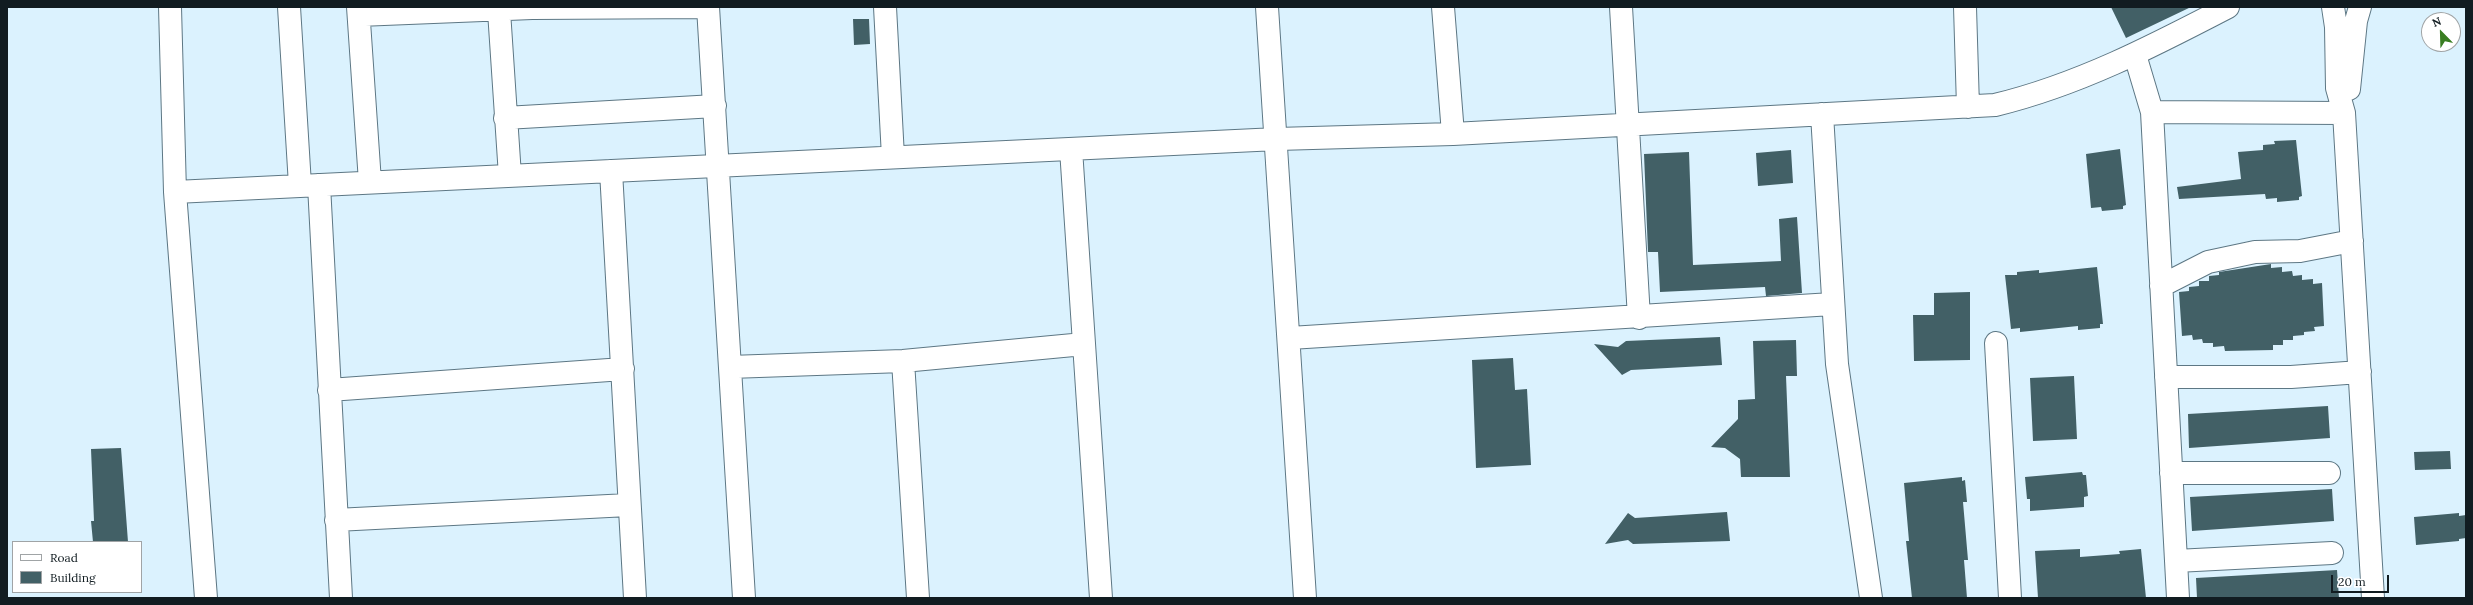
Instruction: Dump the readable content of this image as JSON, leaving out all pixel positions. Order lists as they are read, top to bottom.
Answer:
{
  "legend": ["Road", "Building"],
  "scale_bar": "20 m",
  "north": "top left"
}
